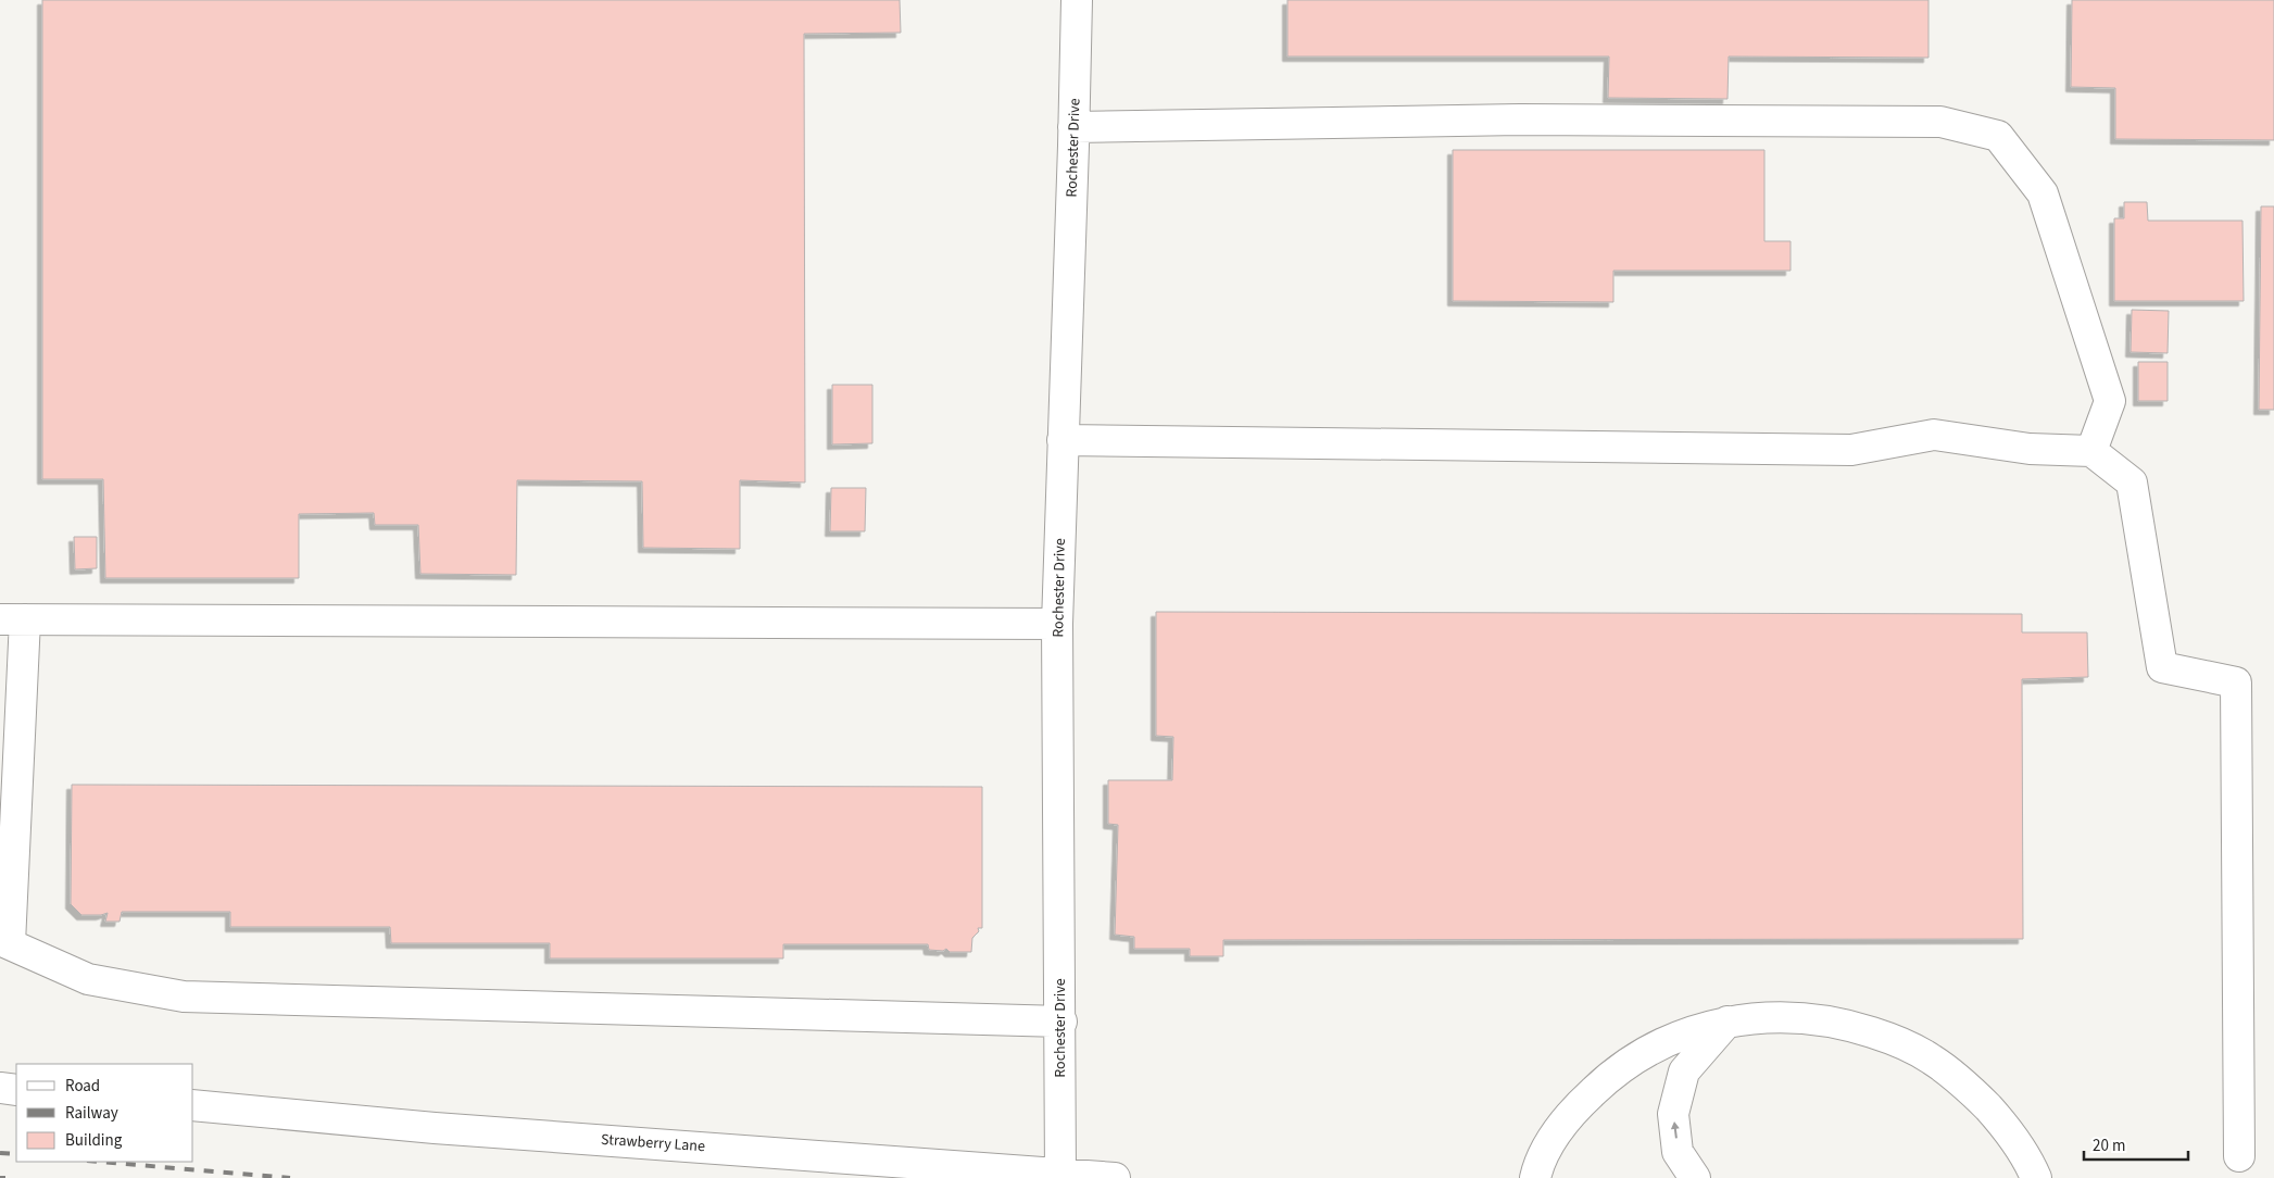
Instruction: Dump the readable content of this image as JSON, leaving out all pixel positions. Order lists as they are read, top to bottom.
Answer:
{
  "streets": {
    "street": ["Rochester Drive", "Strawberry Lane"]
  },
  "crossings": [
    ["Rochester Drive", "Strawberry Lane"]
  ],
  "legend": ["Road", "Railway", "Building"],
  "scale_bar": "20 m"
}
